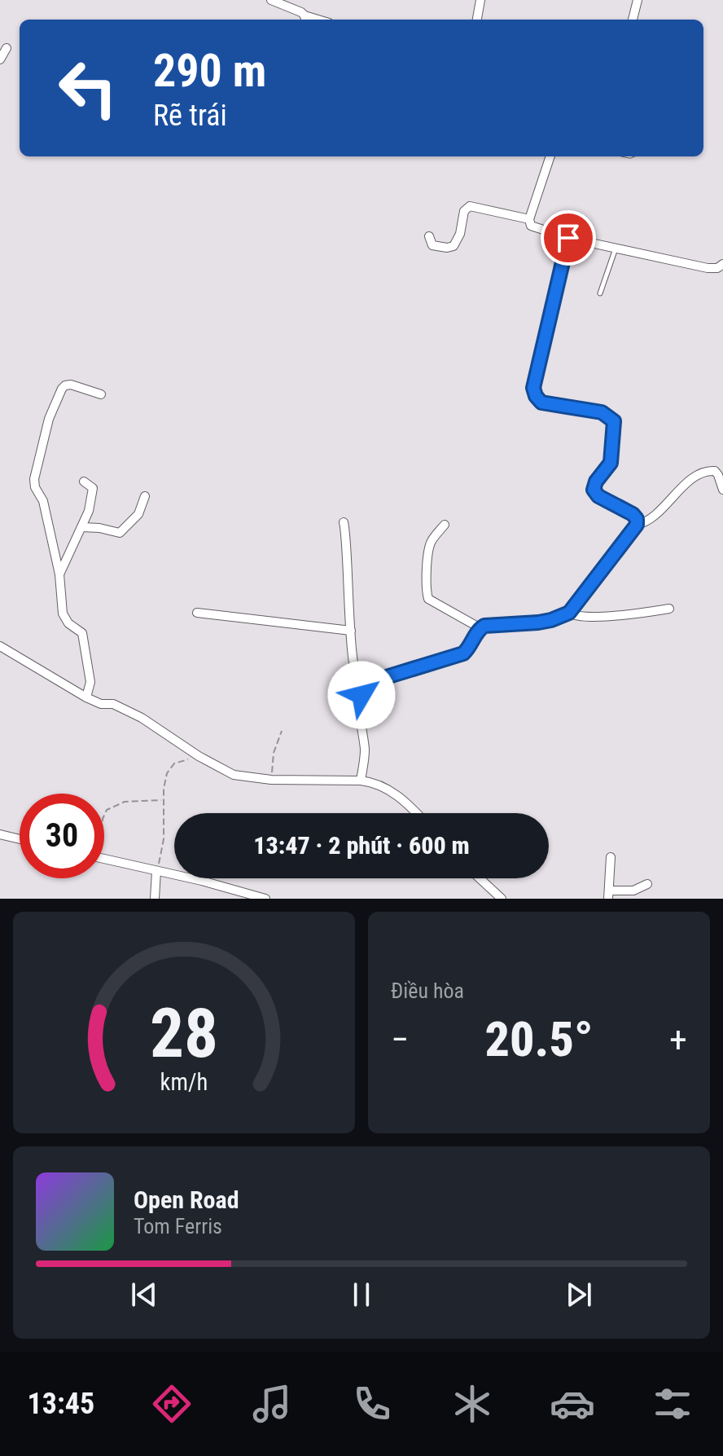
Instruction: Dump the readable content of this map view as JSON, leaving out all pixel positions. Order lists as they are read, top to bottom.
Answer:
{
  "page": {
    "turn": ["290 m", "Rẽ trái"],
    "limit": "30",
    "trip": "13:47 · 2 phút · 600 m",
    "tile": "Điều hòa",
    "heat": ["−", "20.5°", "+"],
    "song": ["Open Road", "Tom Ferris"],
    "tabs": "13:45",
    "gauge": ["28", "km/h"]
  }
}
